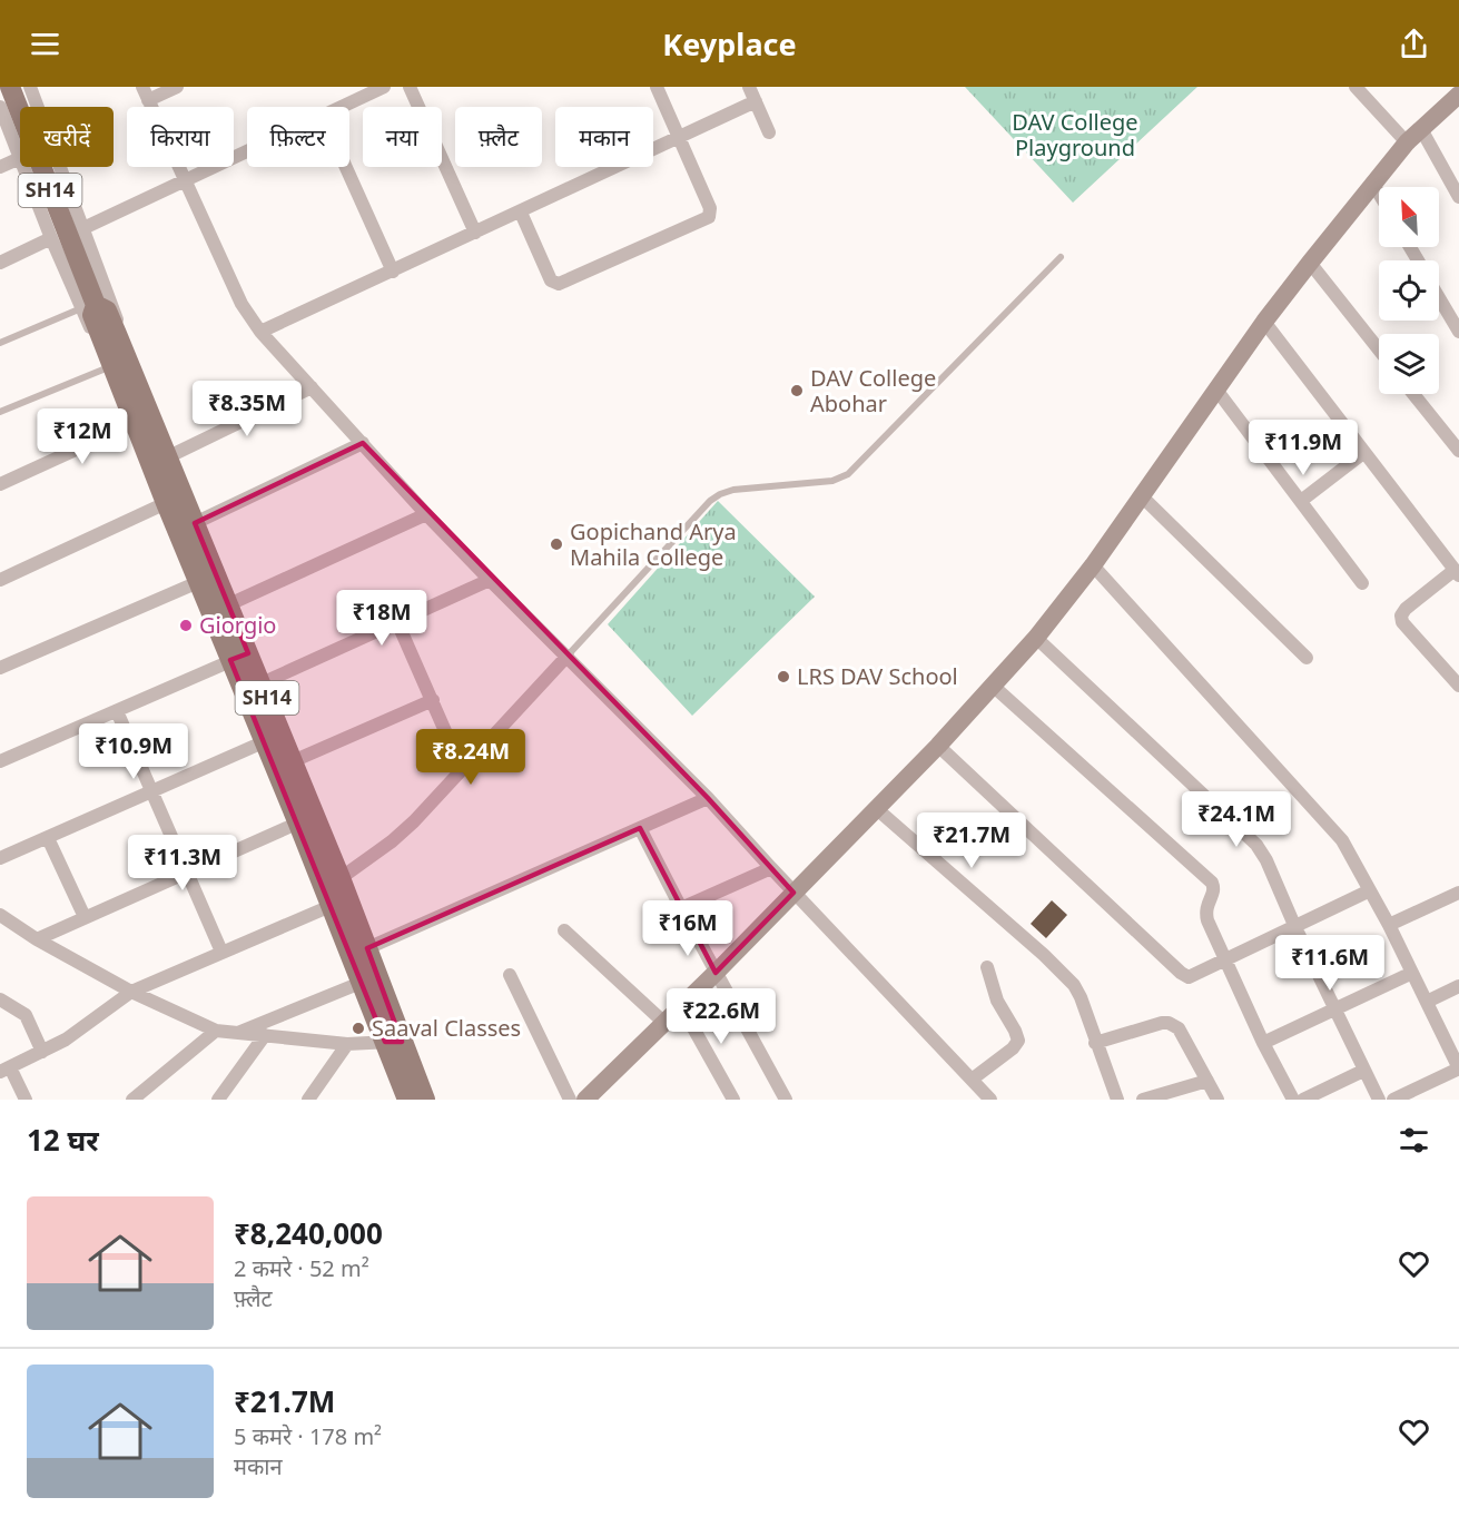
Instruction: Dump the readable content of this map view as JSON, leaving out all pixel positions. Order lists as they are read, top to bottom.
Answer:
{
  "streets": {
    "main road": ["SH14"]
  },
  "parks": ["DAV College Playground"],
  "places": [
    "DAV College Abohar",
    "Gopichand Arya Mahila College",
    "Giorgio",
    "LRS DAV School",
    "Saaval Classes"
  ],
  "north": "top left",
  "page": {
    "header": "Keyplace",
    "chip": [
      "खरीदें",
      "किराया",
      "फ़िल्टर",
      "नया",
      "फ़्लैट",
      "मकान"
    ],
    "price": [
      "₹8.35M",
      "₹12M",
      "₹11.9M",
      "₹18M",
      "₹10.9M",
      "₹8.24M",
      "₹24.1M",
      "₹21.7M",
      "₹11.3M",
      "₹16M",
      "₹11.6M",
      "₹22.6M"
    ],
    "heading": "12 घर",
    "list": [
      {
        "name": "₹8,240,000",
        "note": "2 कमरे · 52 m² · फ़्लैट"
      },
      {
        "name": "₹21.7M",
        "note": "5 कमरे · 178 m² · मकान"
      }
    ]
  }
}
